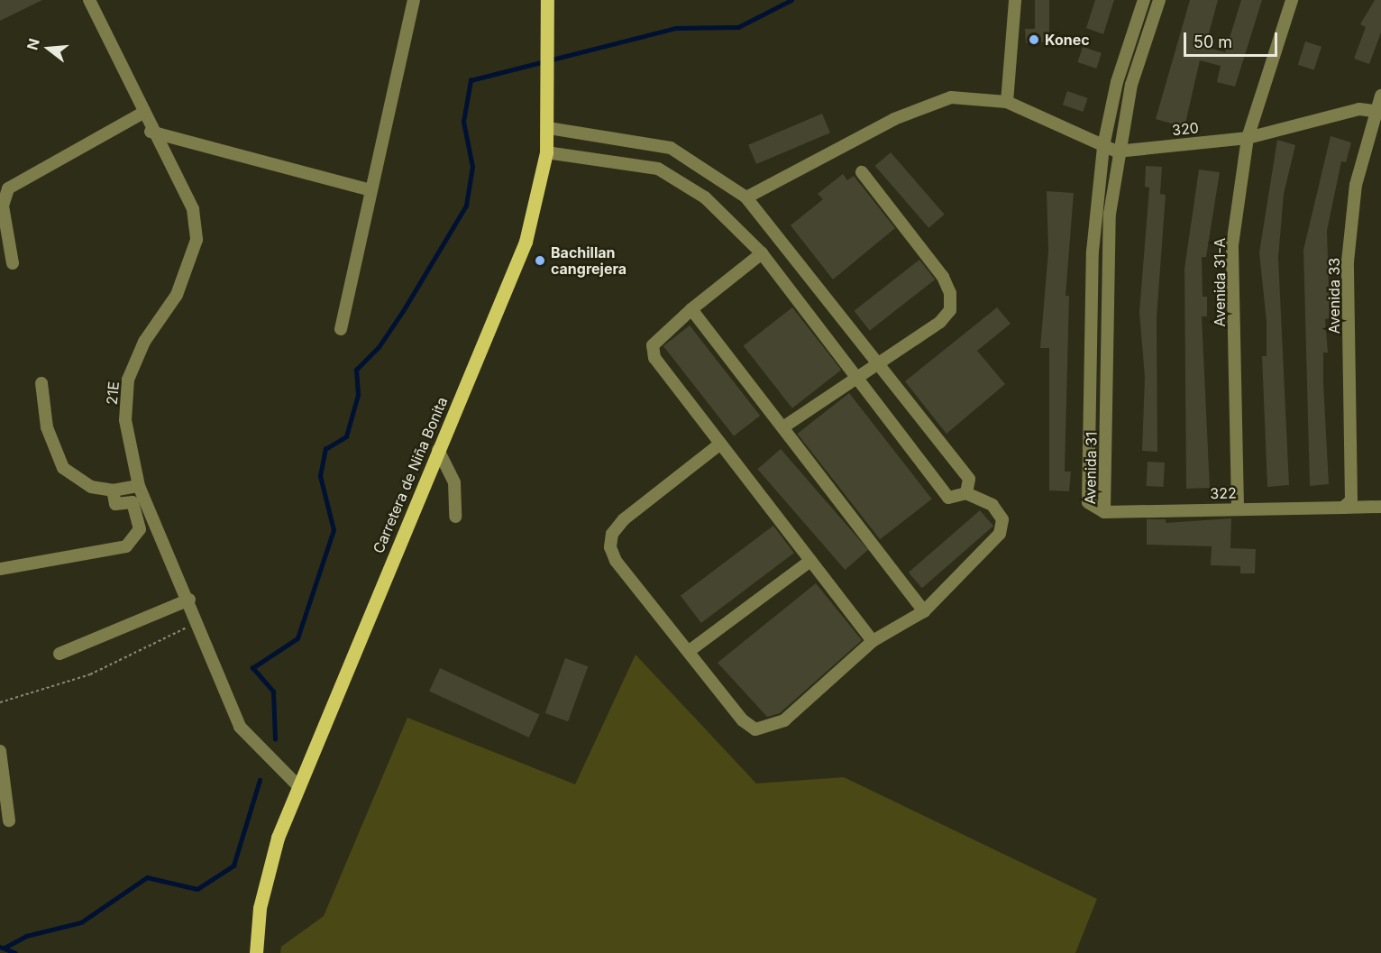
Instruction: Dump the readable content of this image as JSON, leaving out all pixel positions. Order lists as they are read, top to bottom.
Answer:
{
  "streets": {
    "main road": ["Carretera de Niña Bonita"],
    "street": [
      "320",
      "Avenida 31-A",
      "Avenida 33",
      "21E",
      "Avenida 31",
      "322"
    ]
  },
  "crossings": [
    ["320", "Avenida 31-A"],
    ["320", "Avenida 33"],
    ["320", "Avenida 31"],
    ["Avenida 31-A", "322"],
    ["Avenida 33", "322"],
    ["21E", "Carretera de Niña Bonita"],
    ["Avenida 31", "322"]
  ],
  "places": ["Konec", "Bachillan cangrejera"],
  "scale_bar": "50 m",
  "north": "left"
}
